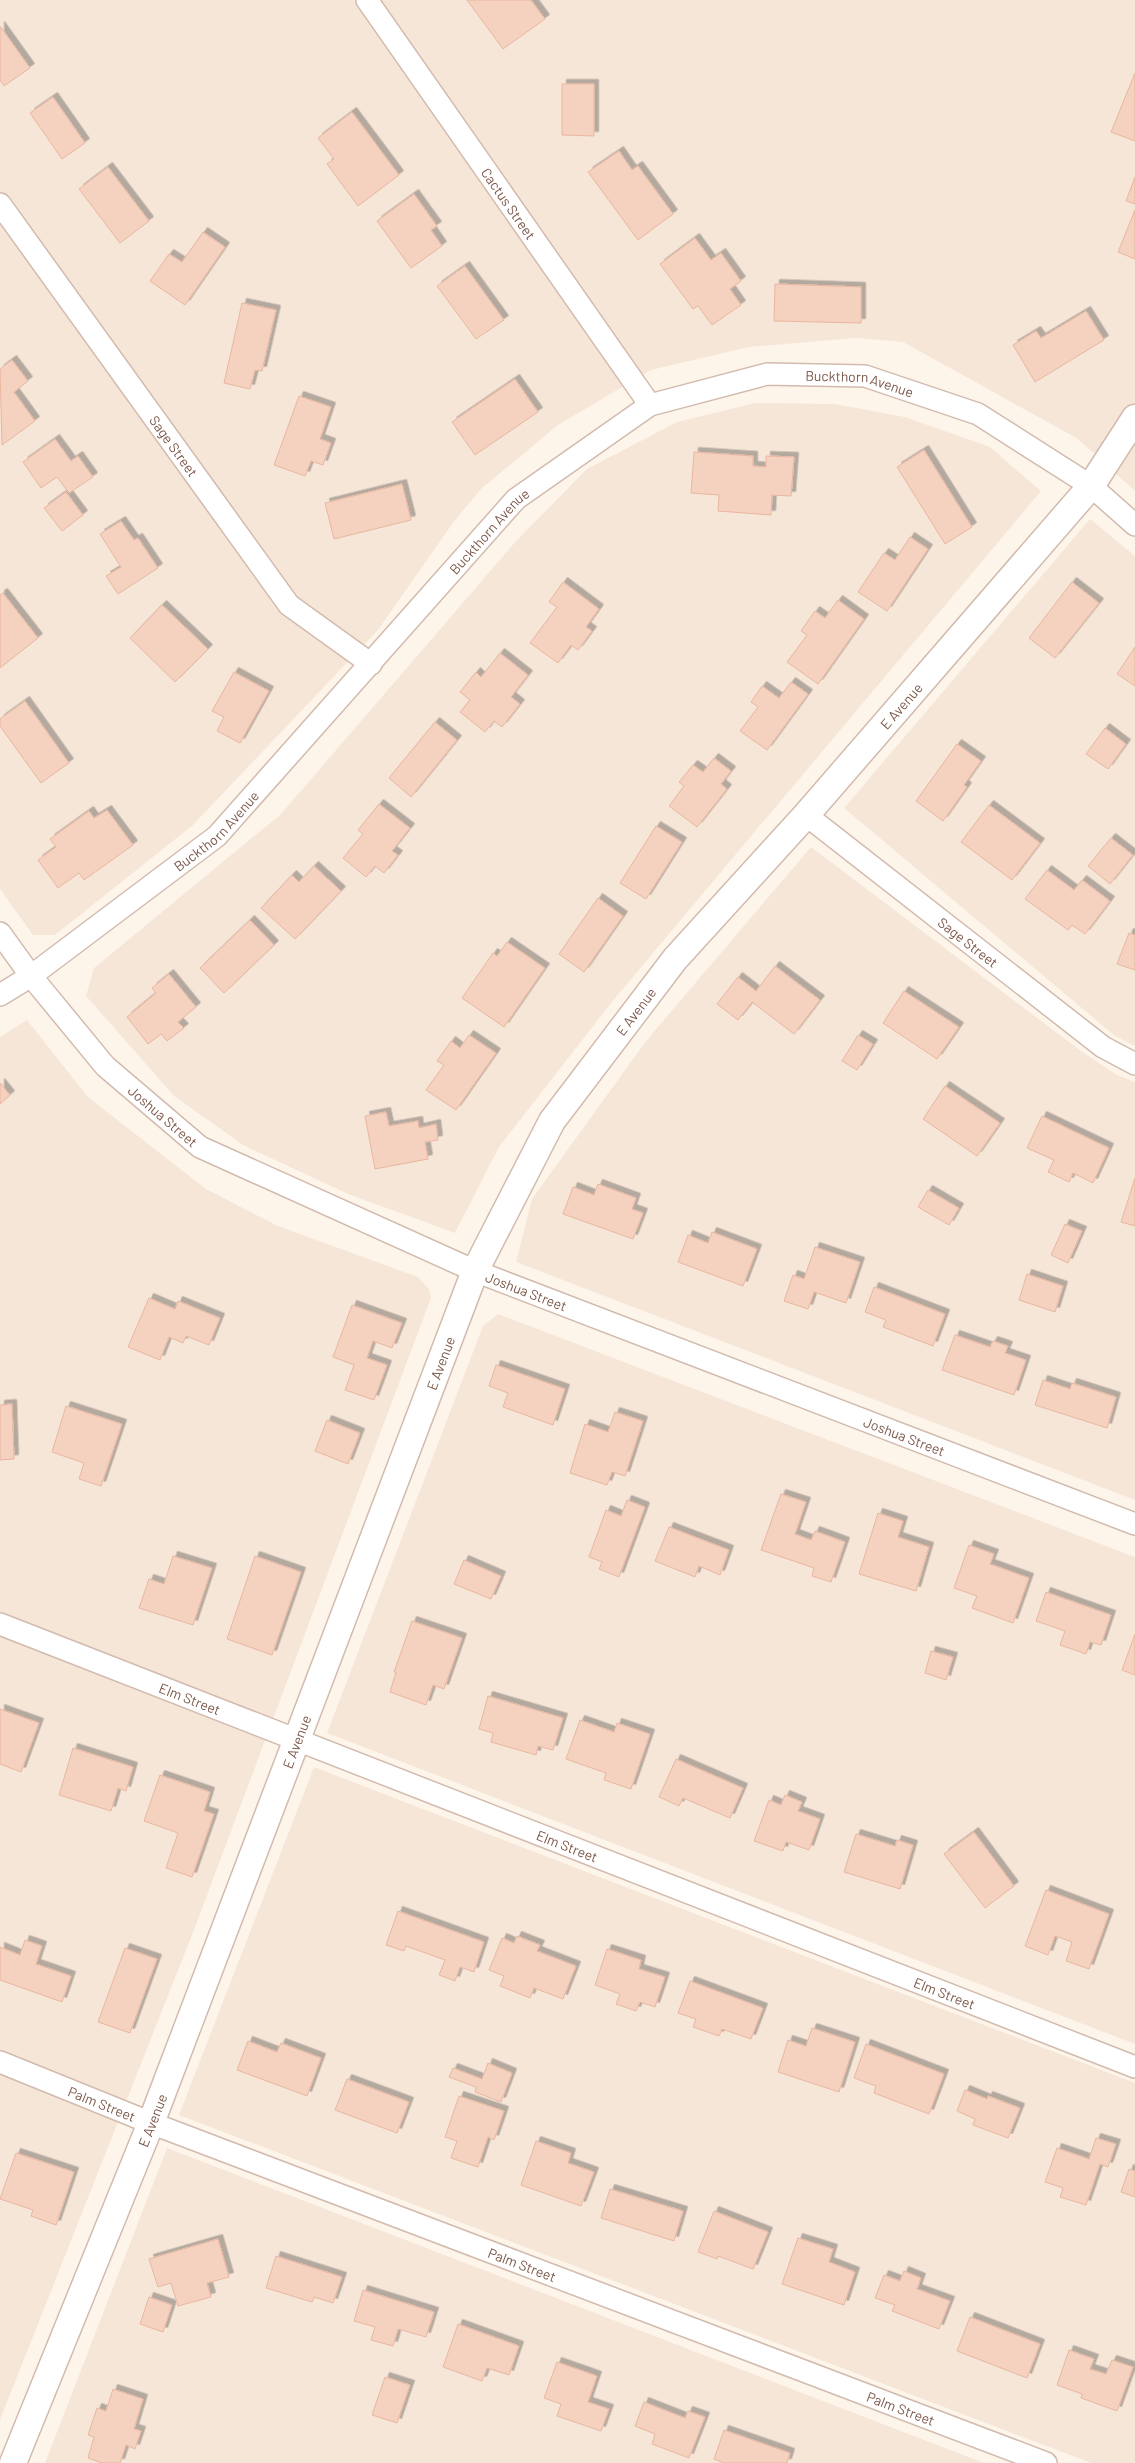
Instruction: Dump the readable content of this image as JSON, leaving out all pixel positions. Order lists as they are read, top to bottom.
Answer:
{
  "streets": {
    "street": [
      "Cactus Street",
      "Buckthorn Avenue",
      "Sage Street",
      "E Avenue",
      "Joshua Street",
      "Elm Street",
      "Palm Street"
    ]
  },
  "crossings": [
    ["Cactus Street", "Buckthorn Avenue"],
    ["Buckthorn Avenue", "Sage Street"],
    ["Buckthorn Avenue", "E Avenue"],
    ["Buckthorn Avenue", "Joshua Street"],
    ["Sage Street", "E Avenue"],
    ["E Avenue", "Joshua Street"],
    ["E Avenue", "Elm Street"],
    ["E Avenue", "Palm Street"]
  ]
}
